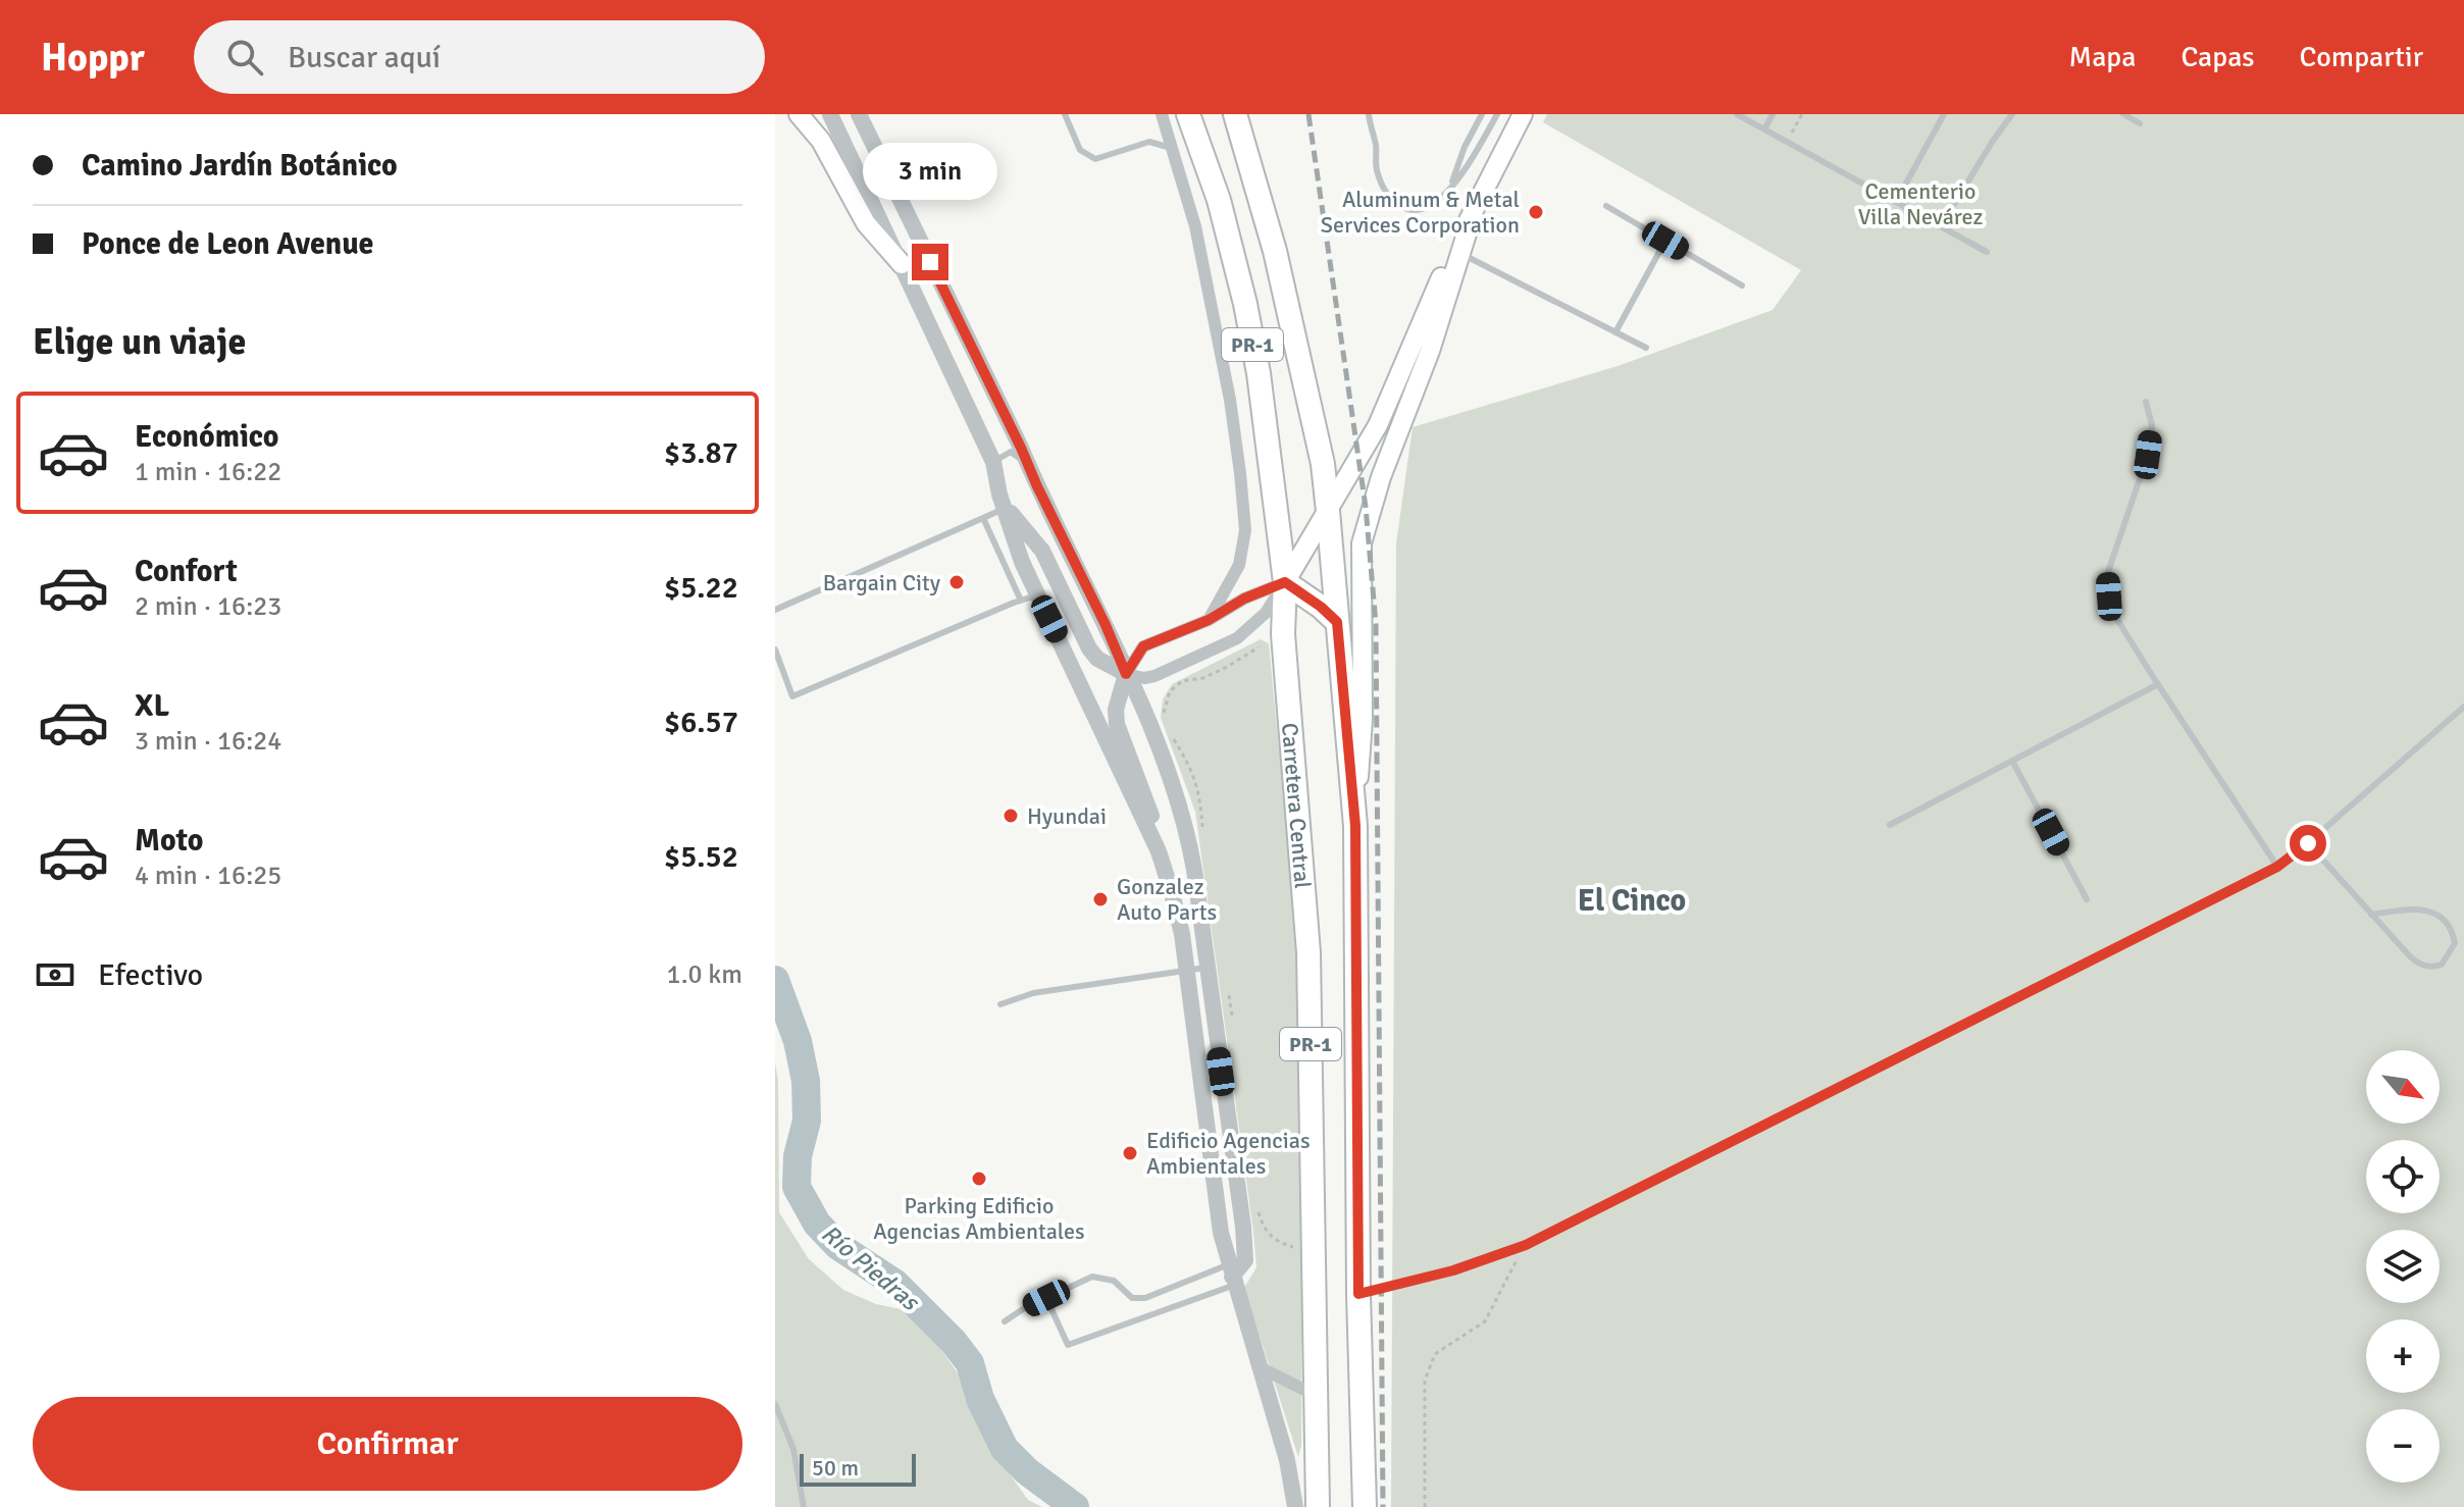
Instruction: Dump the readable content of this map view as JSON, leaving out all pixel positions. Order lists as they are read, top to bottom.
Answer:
{
  "streets": {
    "highway": ["PR-1", "Carretera Central"]
  },
  "districts": ["El Cinco"],
  "water": ["Río Piedras"],
  "parks": ["Cementerio Villa Nevárez"],
  "places": [
    "Aluminum & Metal Services Corporation",
    "Bargain City",
    "Hyundai",
    "Gonzalez Auto Parts",
    "Edificio Agencias Ambientales",
    "Parking Edificio Agencias Ambientales"
  ],
  "scale_bar": "50 m",
  "north": "bottom right",
  "page": {
    "header": "Hoppr",
    "search": "Buscar aquí",
    "nav": ["Mapa", "Capas", "Compartir"],
    "banner": ["Camino Jardín Botánico", "Ponce de Leon Avenue"],
    "bubble": "3 min",
    "heading": "Elige un viaje",
    "list": [
      {
        "name": "Económico",
        "note": "1 min · 16:22",
        "value": "$3.87"
      },
      {
        "name": "Confort",
        "note": "2 min · 16:23",
        "value": "$5.22"
      },
      {
        "name": "XL",
        "note": "3 min · 16:24",
        "value": "$6.57"
      },
      {
        "name": "Moto",
        "note": "4 min · 16:25",
        "value": "$5.52"
      }
    ],
    "pay": ["Efectivo", "1.0 km"],
    "map_buttons": ["+", "−"],
    "buttons": "Confirmar",
    "scale": "50 m"
  }
}
